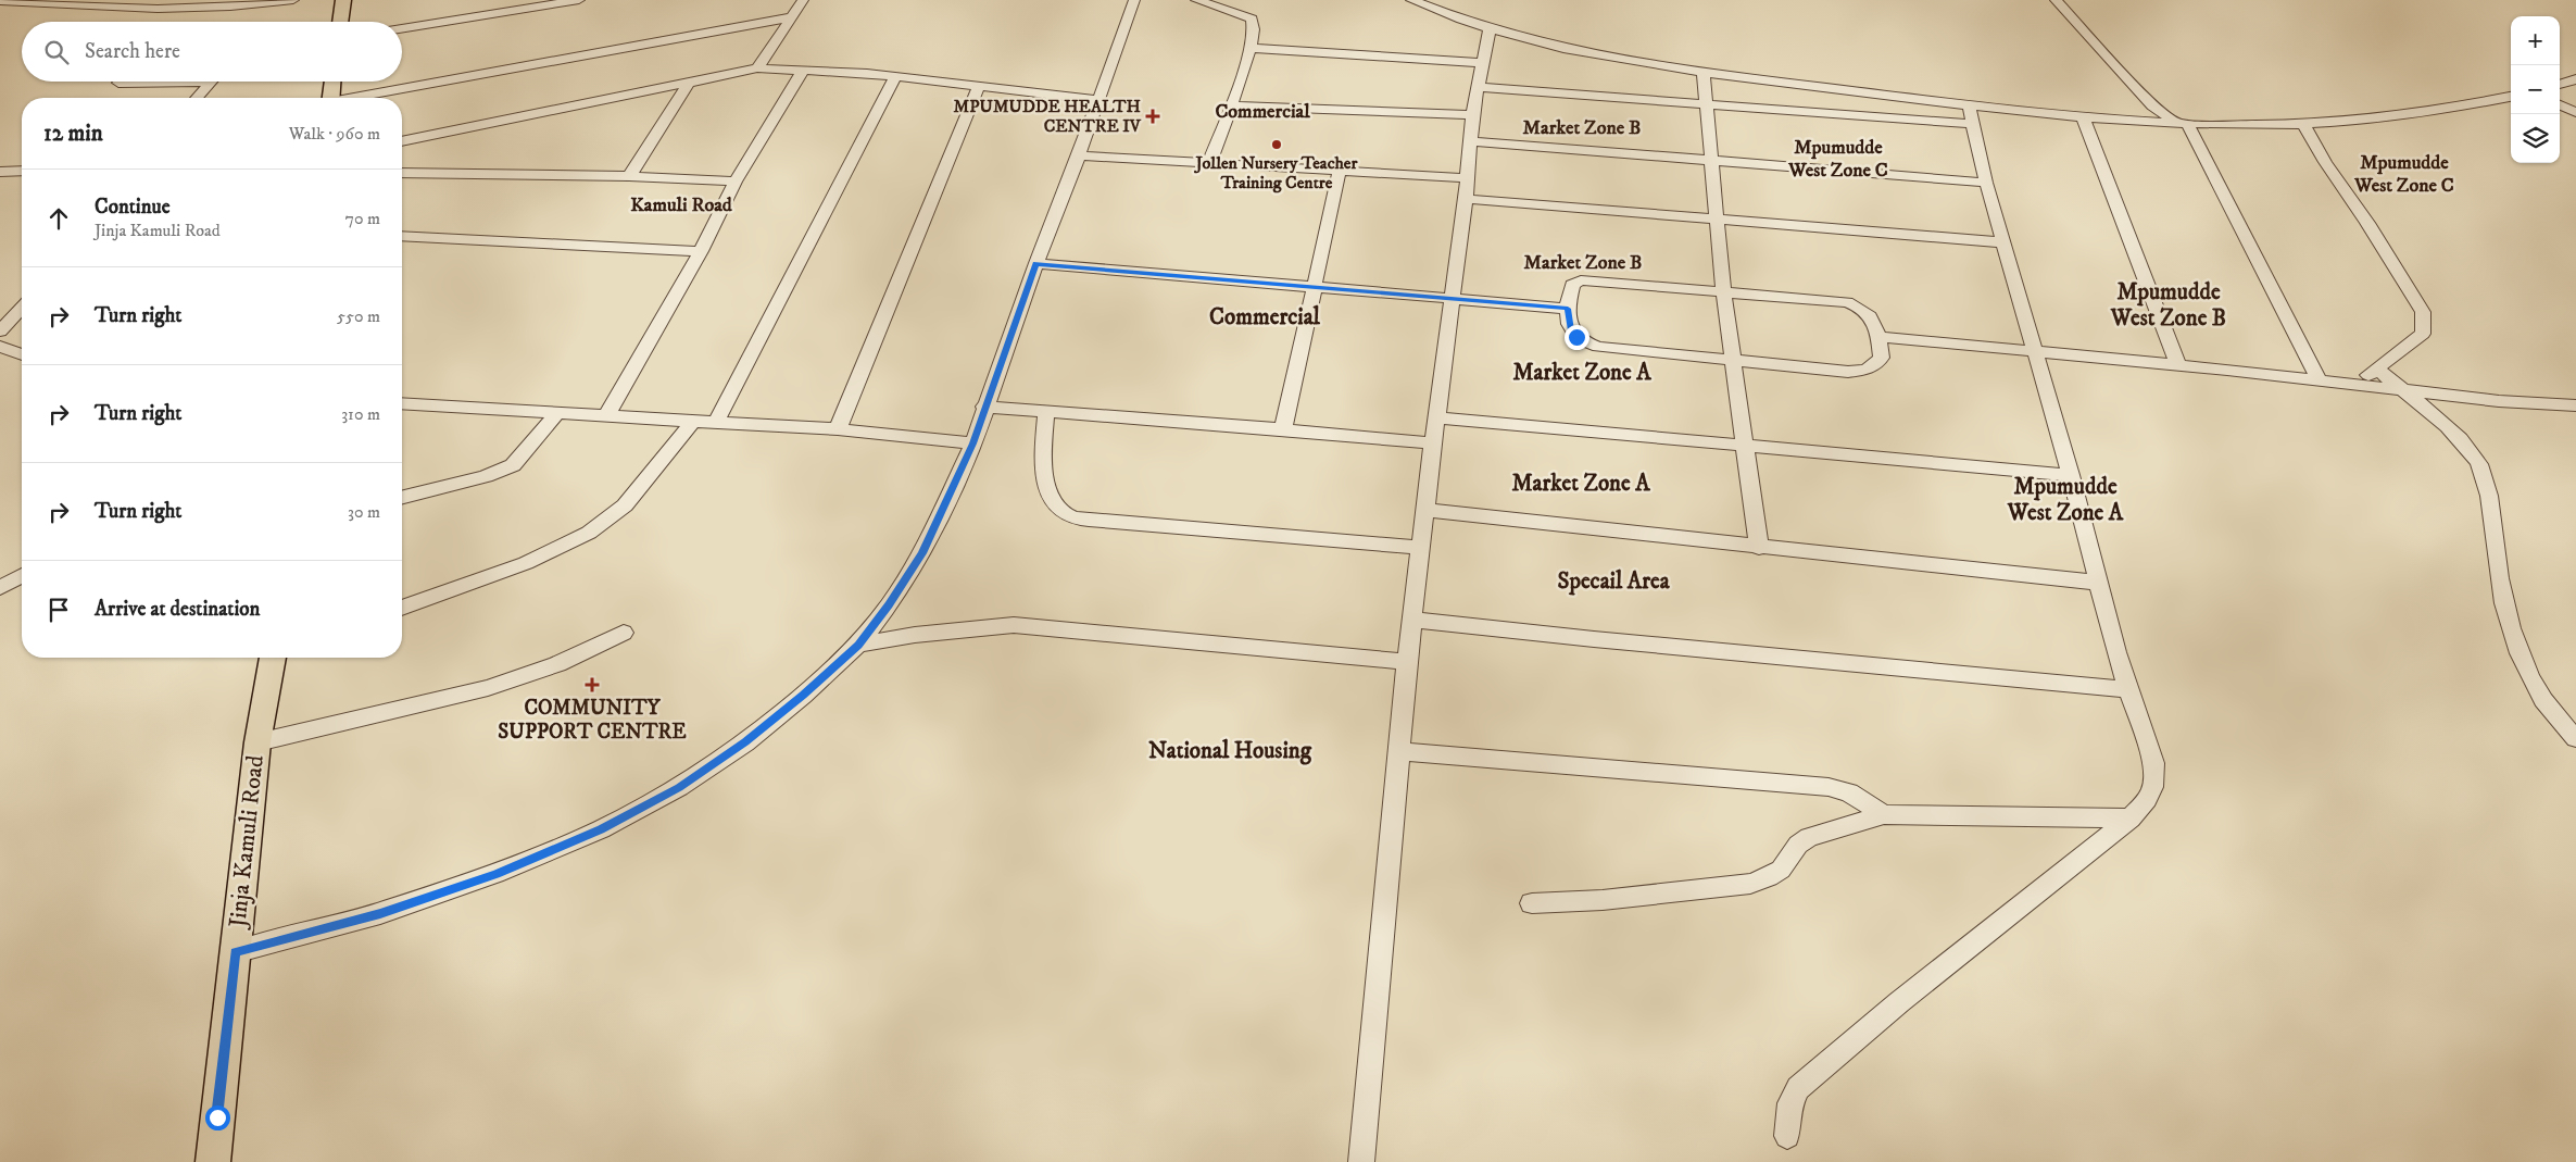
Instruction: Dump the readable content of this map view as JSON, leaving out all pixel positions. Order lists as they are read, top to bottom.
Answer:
{
  "streets": {
    "main road": ["Jinja Kamuli Road"]
  },
  "districts": [
    "Commercial",
    "Market Zone B",
    "Mpumudde West Zone C",
    "Mpumudde West Zone C",
    "Kamuli Road",
    "Market Zone B",
    "Mpumudde West Zone B",
    "Commercial",
    "Market Zone A",
    "Market Zone A",
    "Mpumudde West Zone A",
    "Specail Area",
    "National Housing"
  ],
  "places": {
    "health": ["MPUMUDDE HEALTH CENTRE IV", "COMMUNITY SUPPORT CENTRE"],
    "other": ["Jollen Nursery Teacher Training Centre"]
  },
  "page": {
    "map_buttons": ["+", "−"],
    "search": "Search here",
    "heading": ["12 min", "Walk · 960 m"],
    "list": [
      ["Continue", "Jinja Kamuli Road", "70 m"],
      ["Turn right", "550 m"],
      ["Turn right", "310 m"],
      ["Turn right", "30 m"],
      "Arrive at destination"
    ]
  }
}
